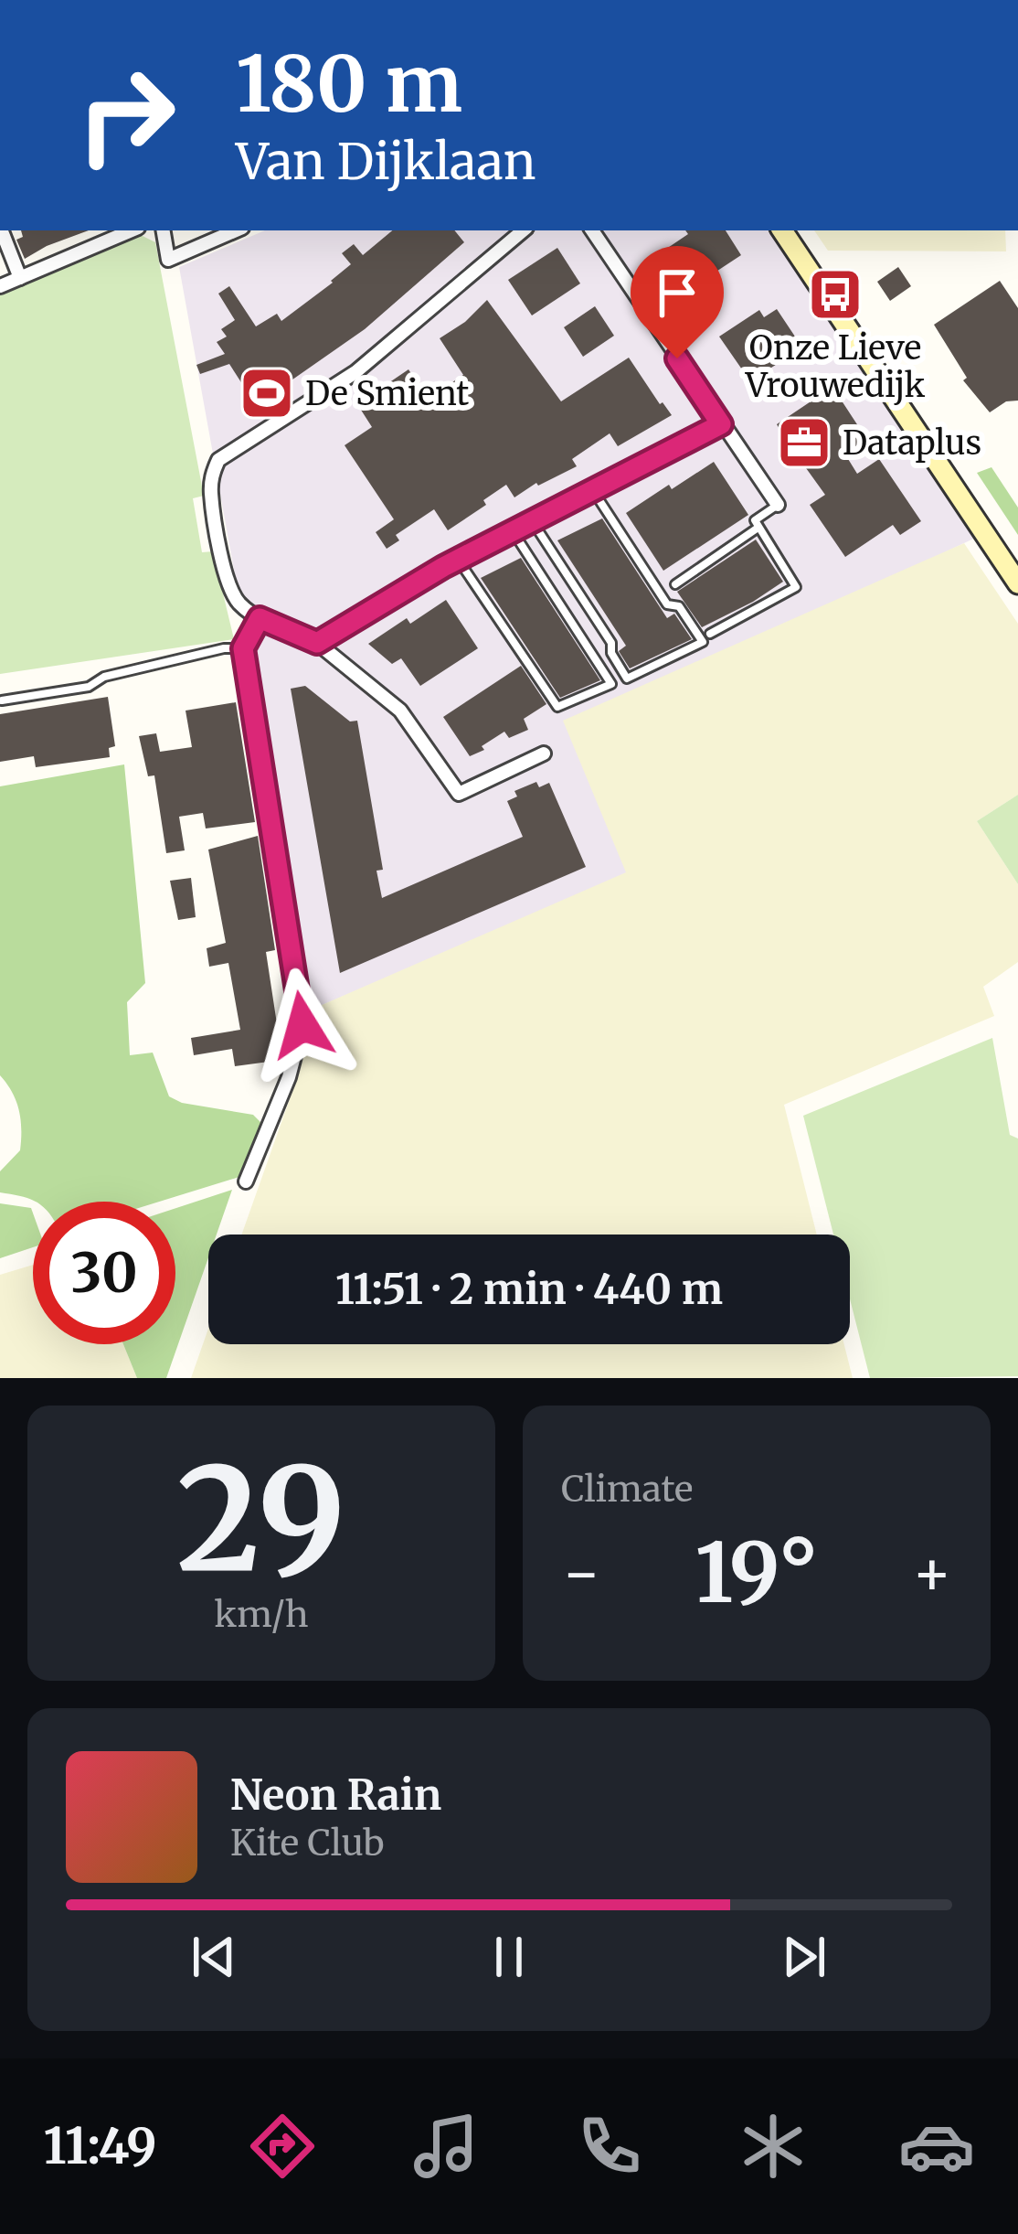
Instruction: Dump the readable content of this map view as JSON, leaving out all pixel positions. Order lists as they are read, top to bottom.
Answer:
{
  "places": {
    "bus stop": ["Onze Lieve Vrouwedijk"],
    "sports": ["De Smient"],
    "office": ["Dataplus"]
  },
  "page": {
    "turn": ["180 m", "Van Dijklaan"],
    "limit": "30",
    "trip": "11:51 · 2 min · 440 m",
    "tile": [
      ["29", "km/h"],
      "Climate"
    ],
    "heat": ["−", "19°", "+"],
    "song": ["Neon Rain", "Kite Club"],
    "tabs": "11:49"
  }
}
